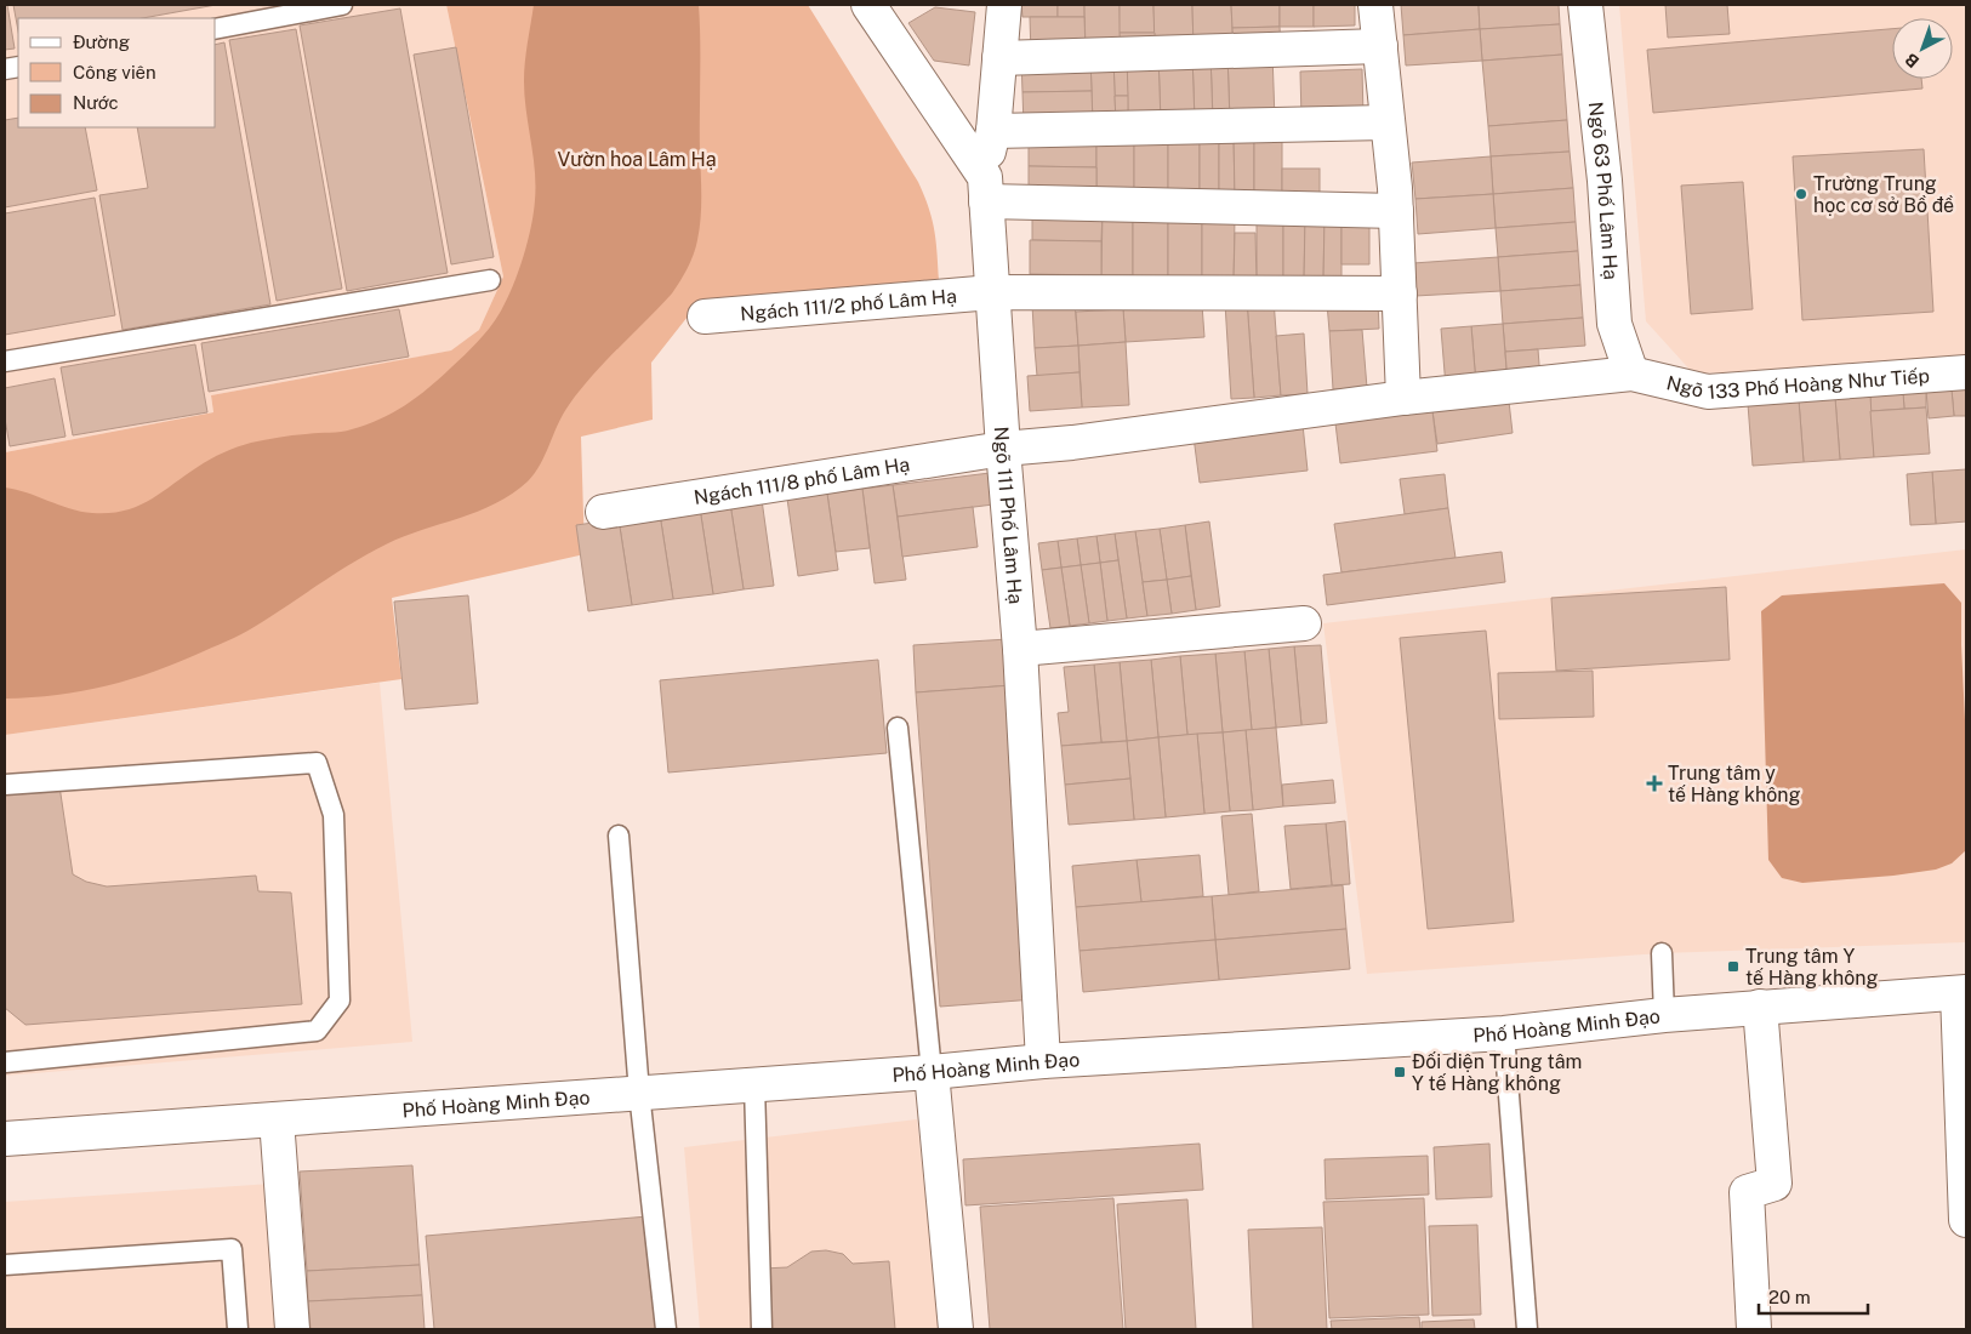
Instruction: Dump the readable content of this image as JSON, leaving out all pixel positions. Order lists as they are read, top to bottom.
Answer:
{
  "streets": {
    "street": [
      "Ngõ 63 Phố Lâm Hạ",
      "Ngách 111/2 phố Lâm Hạ",
      "Ngõ 133 Phố Hoàng Như Tiếp",
      "Ngách 111/8 phố Lâm Hạ",
      "Ngõ 111 Phố Lâm Hạ",
      "Phố Hoàng Minh Đạo"
    ]
  },
  "crossings": [
    ["Ngõ 63 Phố Lâm Hạ", "Ngõ 133 Phố Hoàng Như Tiếp"],
    ["Ngách 111/2 phố Lâm Hạ", "Ngõ 111 Phố Lâm Hạ"],
    ["Ngõ 133 Phố Hoàng Như Tiếp", "Ngách 111/8 phố Lâm Hạ"],
    ["Ngách 111/8 phố Lâm Hạ", "Ngõ 111 Phố Lâm Hạ"],
    ["Ngõ 111 Phố Lâm Hạ", "Phố Hoàng Minh Đạo"]
  ],
  "parks": ["Vườn hoa Lâm Hạ"],
  "places": {
    "other": ["Trường Trung học cơ sở Bồ đề"],
    "health": ["Trung tâm y tế Hàng không"],
    "transit": ["Trung tâm Y tế Hàng không", "Đối diện Trung tâm Y tế Hàng không"]
  },
  "legend": ["Đường", "Công viên", "Nước"],
  "scale_bar": "20 m",
  "north": "bottom left"
}
